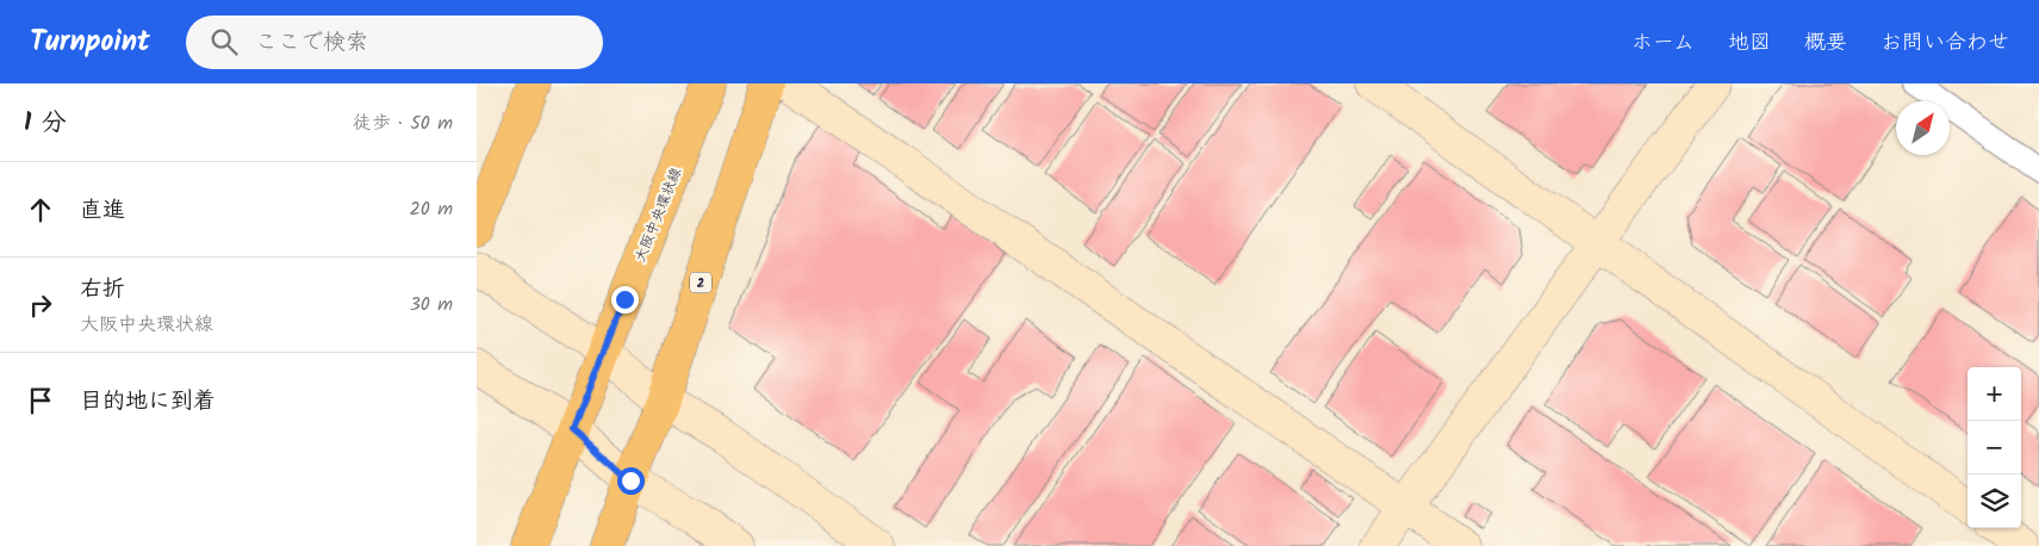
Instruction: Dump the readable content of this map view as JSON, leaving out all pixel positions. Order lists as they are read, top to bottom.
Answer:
{
  "streets": {
    "main road": ["大阪中央環状線", "2"]
  },
  "north": "top right",
  "page": {
    "header": "Turnpoint",
    "search": "ここで検索",
    "nav": [
      "ホーム",
      "地図",
      "概要",
      "お問い合わせ"
    ],
    "heading": ["1 分", "徒歩 · 50 m"],
    "list": [
      ["直進", "20 m"],
      ["右折", "大阪中央環状線", "30 m"],
      "目的地に到着"
    ],
    "map_buttons": ["+", "−"]
  }
}
